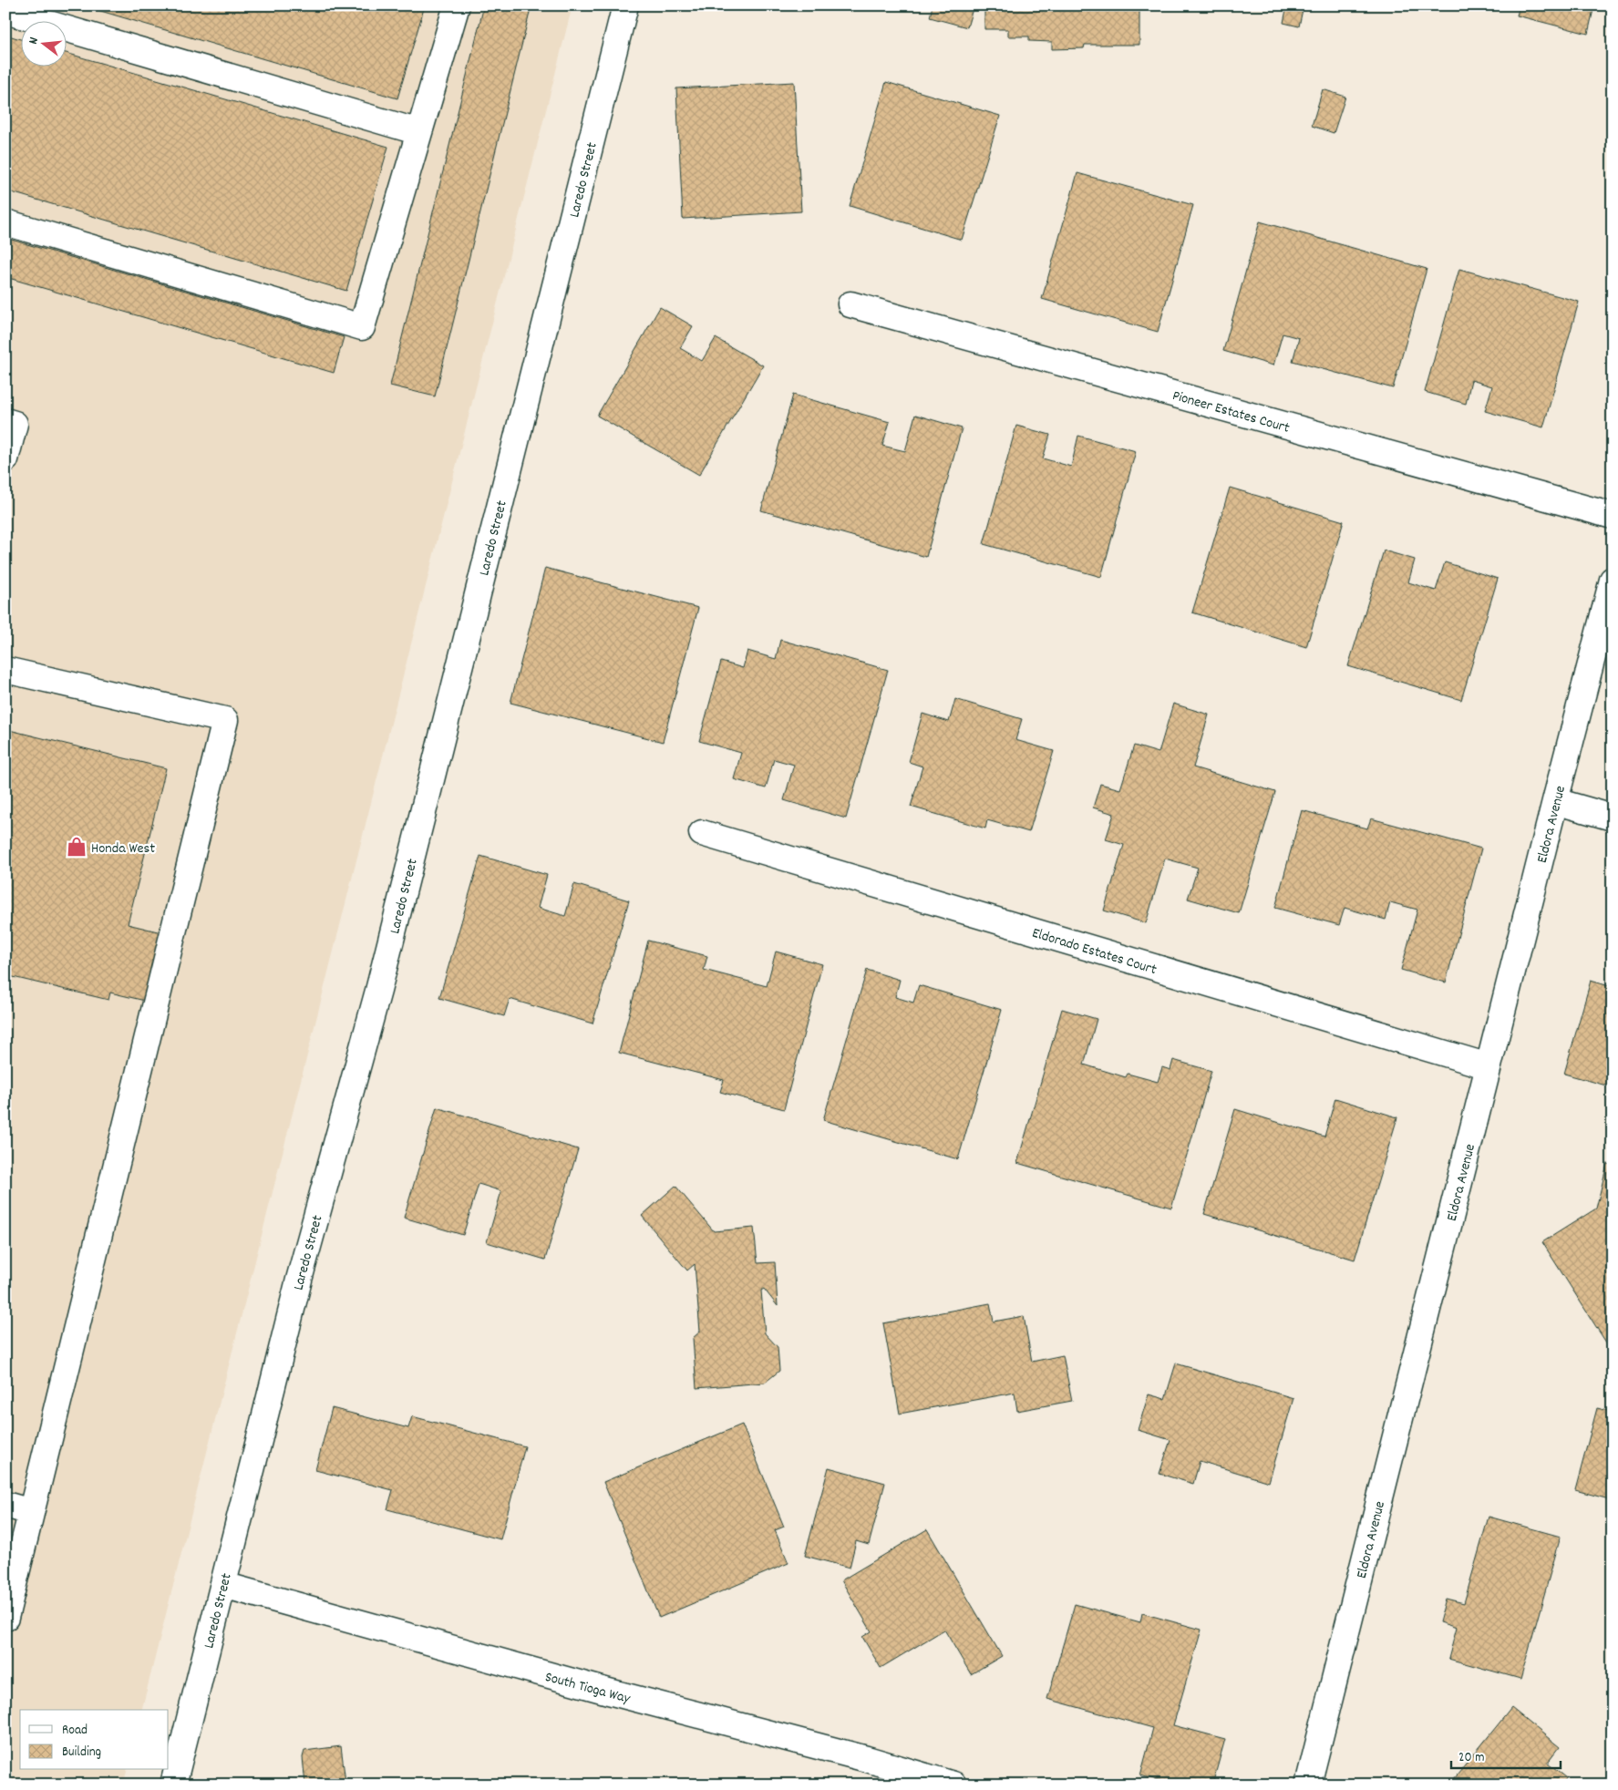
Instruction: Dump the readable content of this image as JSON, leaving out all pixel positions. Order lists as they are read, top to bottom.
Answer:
{
  "streets": {
    "street": [
      "Laredo Street",
      "Pioneer Estates Court",
      "Eldora Avenue",
      "Eldorado Estates Court",
      "South Tioga Way"
    ]
  },
  "crossings": [
    ["Laredo Street", "South Tioga Way"],
    ["Eldora Avenue", "Eldorado Estates Court"]
  ],
  "places": {
    "shop": ["Honda West"]
  },
  "legend": ["Road", "Building"],
  "scale_bar": "20 m",
  "north": "left"
}
